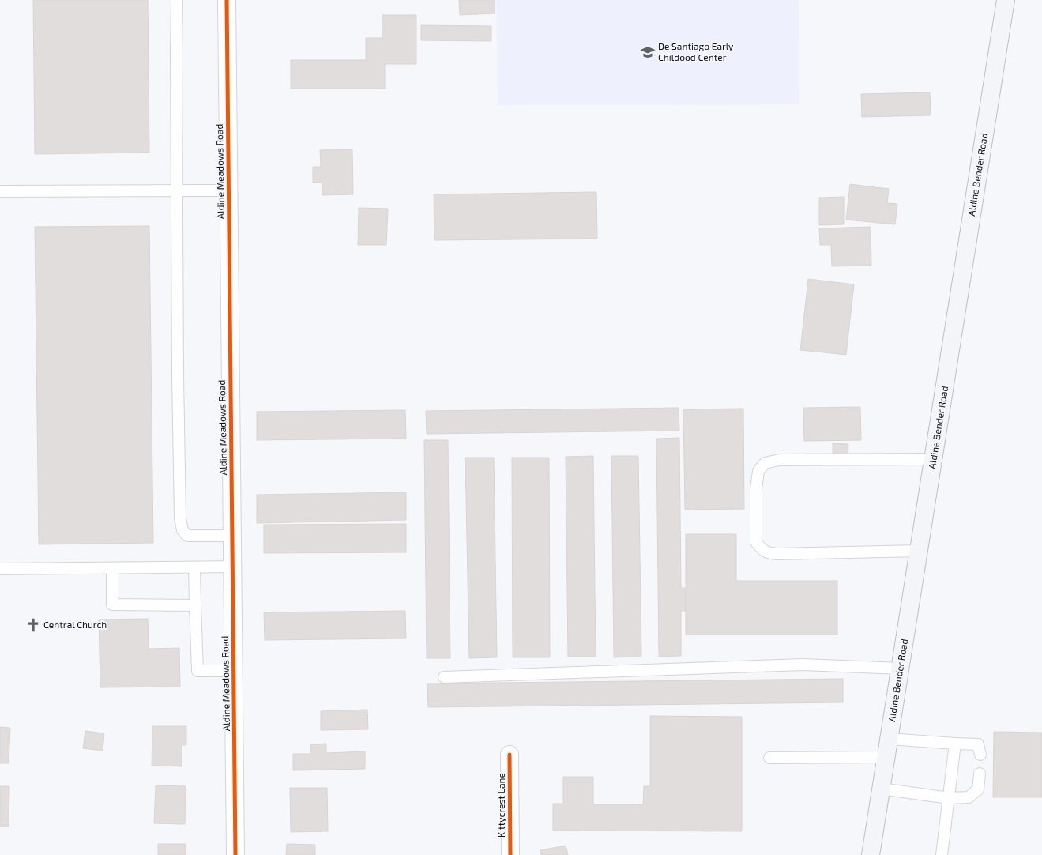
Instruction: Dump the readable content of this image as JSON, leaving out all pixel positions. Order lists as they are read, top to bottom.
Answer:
{
  "streets": {
    "main road": ["Aldine Bender Road"],
    "street": ["Aldine Meadows Road", "Kittycrest Lane"]
  },
  "places": {
    "school or university": ["De Santiago Early Childood Center"],
    "church": ["Central Church"]
  }
}
